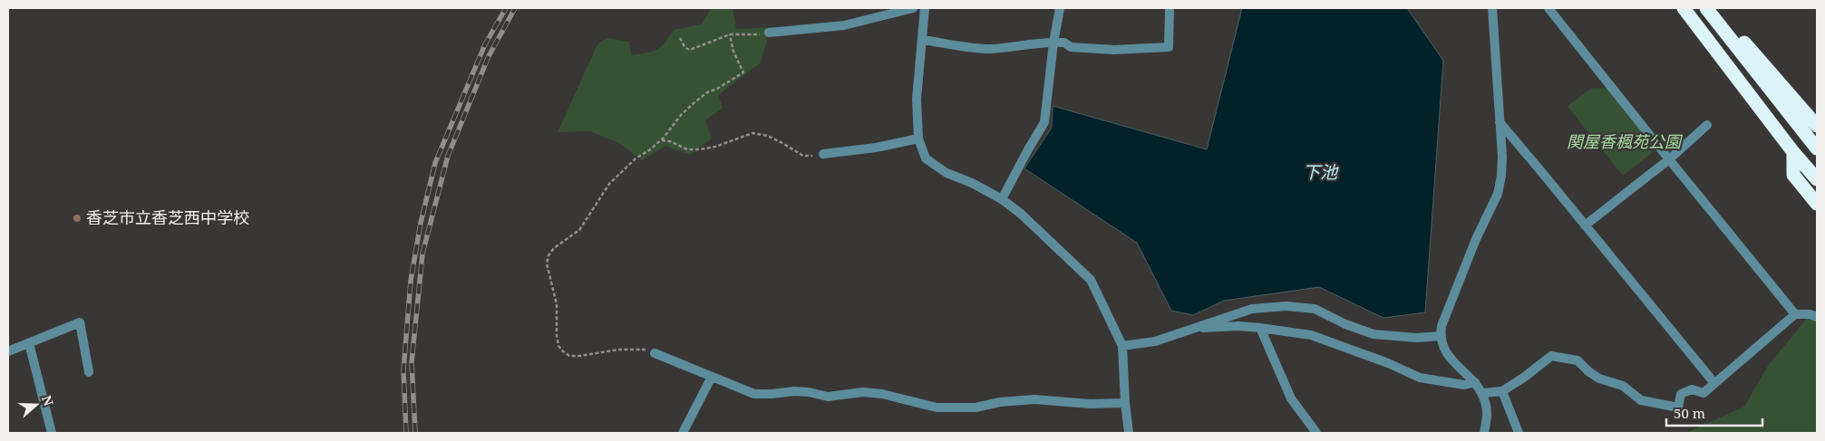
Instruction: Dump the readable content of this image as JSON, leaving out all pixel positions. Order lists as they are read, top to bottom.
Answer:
{
  "water": ["下池"],
  "parks": ["関屋香楓苑公園"],
  "places": ["香芝市立香芝西中学校"],
  "scale_bar": "50 m",
  "north": "right"
}
